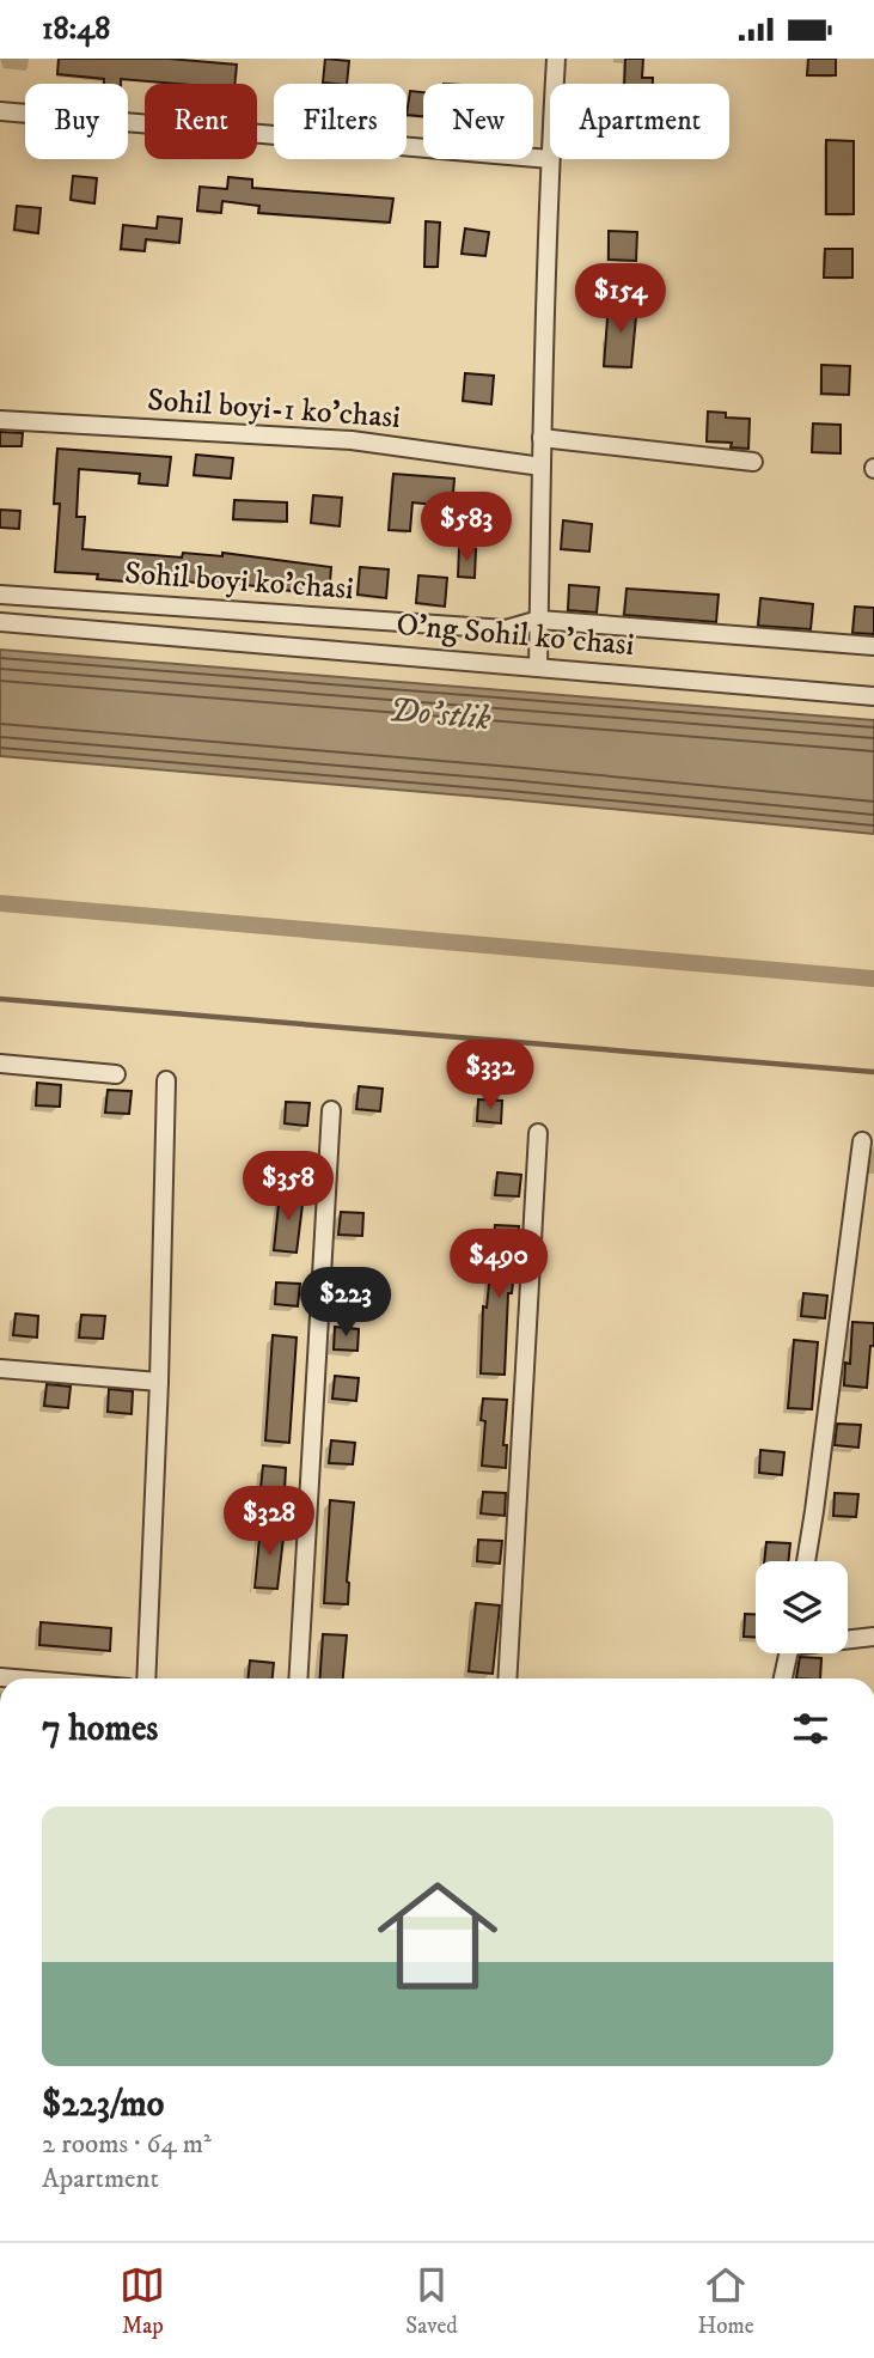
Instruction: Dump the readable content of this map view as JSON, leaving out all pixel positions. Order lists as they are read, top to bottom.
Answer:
{
  "streets": {
    "street": ["Sohil boyi-1 ko'chasi", "Sohil boyi ko'chasi", "O'ng Sohil ko'chasi"]
  },
  "water": ["Do'stlik"],
  "page": {
    "status": "18:48",
    "chip": [
      "Buy",
      "Rent",
      "Filters",
      "New",
      "Apartment"
    ],
    "price": [
      "$154",
      "$583",
      "$332",
      "$358",
      "$490",
      "$223",
      "$328"
    ],
    "heading": "7 homes",
    "list": [
      {
        "name": "$223/mo",
        "note": "2 rooms · 64 m² · Apartment"
      }
    ],
    "tabs": ["Map", "Saved", "Home"]
  }
}
